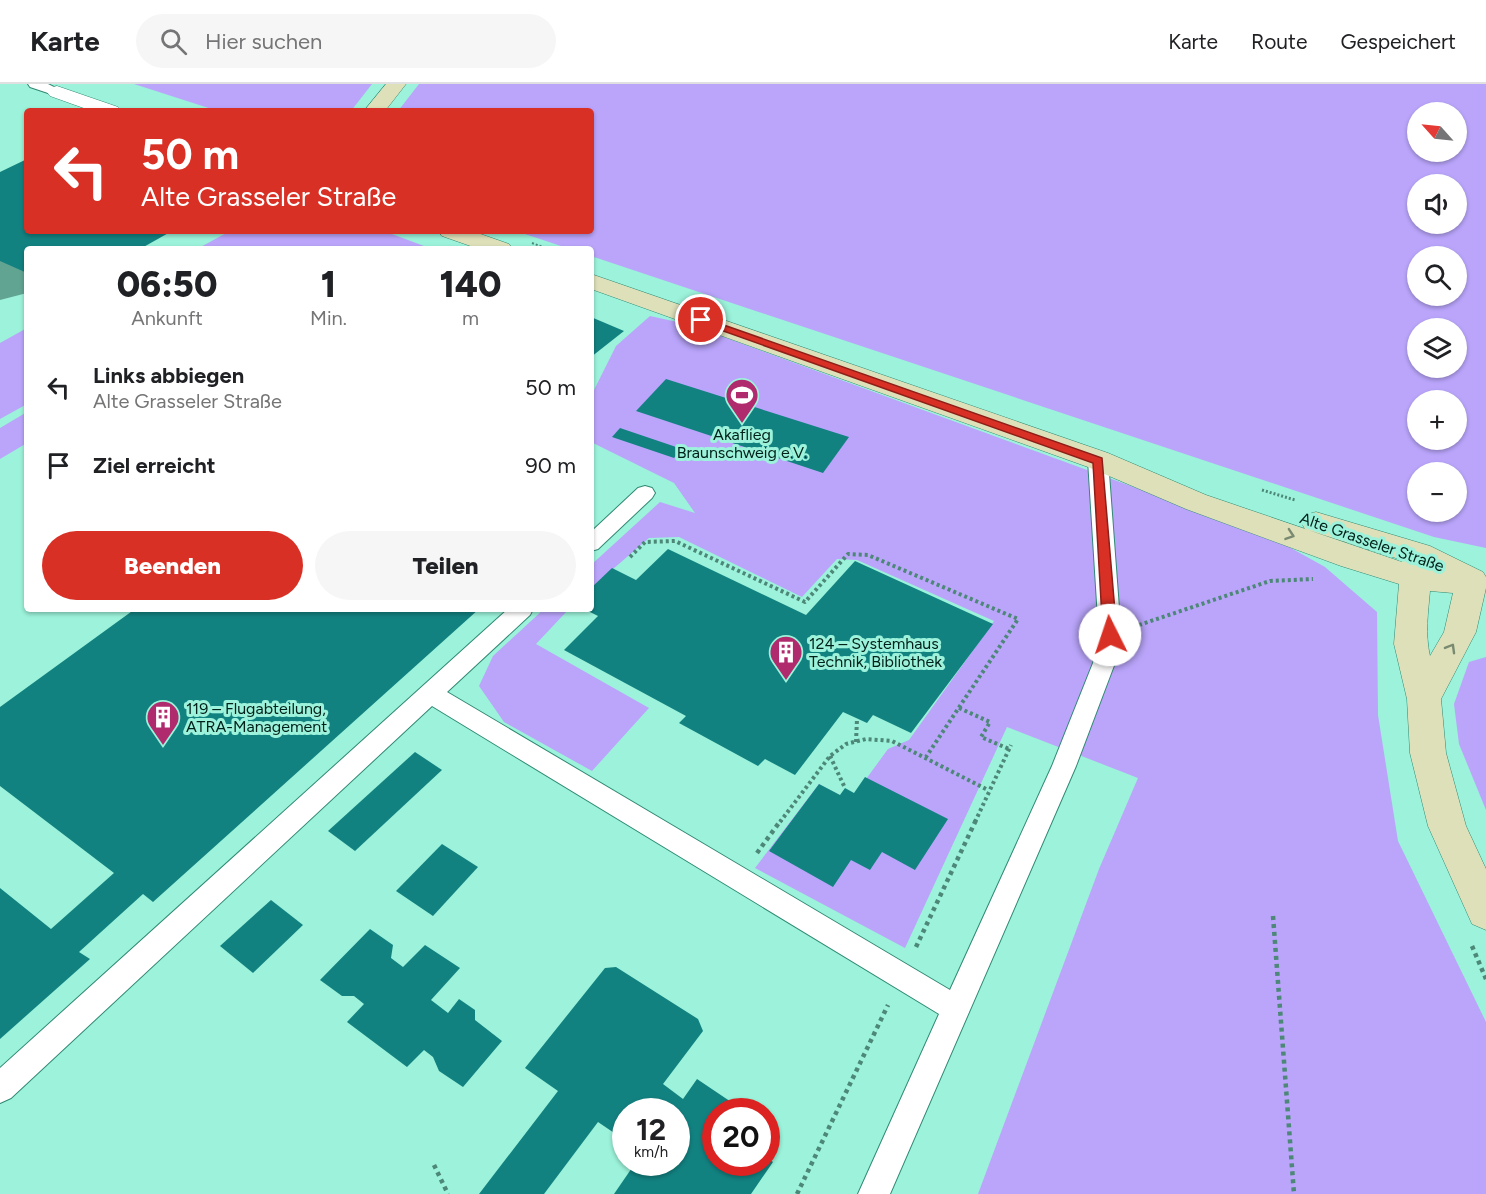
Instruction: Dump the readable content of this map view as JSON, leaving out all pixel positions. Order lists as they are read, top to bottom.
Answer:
{
  "streets": {
    "main road": ["Alte Grasseler Straße"]
  },
  "places": {
    "sports": ["Akaflieg Braunschweig e.V."],
    "building": ["124 – Systemhaus Technik, Bibliothek", "119 – Flugabteilung, ATRA-Management"]
  },
  "north": "top left",
  "page": {
    "header": "Karte",
    "search": "Hier suchen",
    "nav": ["Karte", "Route", "Gespeichert"],
    "map_buttons": ["+", "−"],
    "turn": ["50 m", "Alte Grasseler Straße"],
    "eta": [
      "06:50",
      "Ankunft",
      "1",
      "Min.",
      "140",
      "m"
    ],
    "list": [
      {
        "name": "Links abbiegen",
        "note": "Alte Grasseler Straße",
        "value": "50 m"
      },
      {
        "name": "Ziel erreicht",
        "value": "90 m"
      }
    ],
    "buttons": ["Beenden", "Teilen"],
    "speed": "12 km/h",
    "limit": "20"
  }
}
